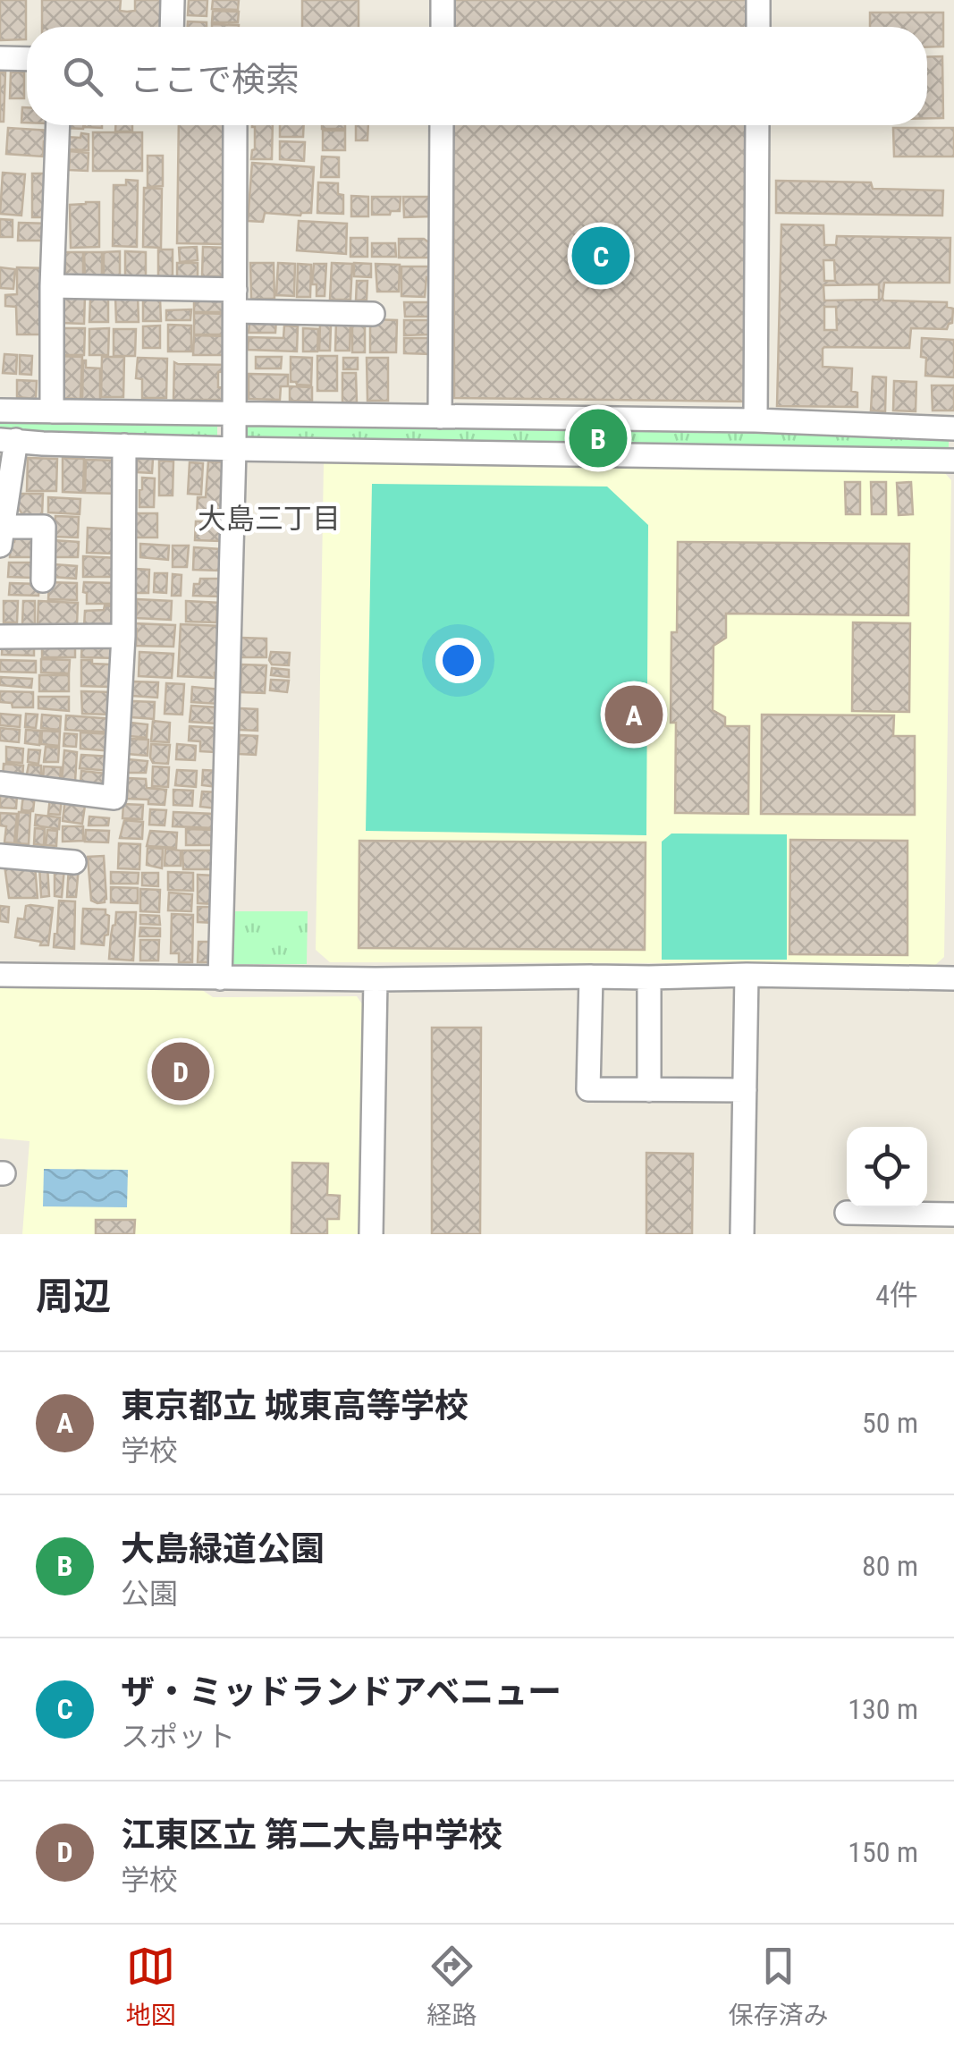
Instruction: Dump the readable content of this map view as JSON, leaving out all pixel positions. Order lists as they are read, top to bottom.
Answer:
{
  "districts": ["大島三丁目"],
  "page": {
    "search": "ここで検索",
    "pins": [
      "C",
      "B",
      "A",
      "D"
    ],
    "heading": ["周辺", "4件"],
    "list": [
      {
        "mark": "A",
        "name": "東京都立 城東高等学校",
        "note": "学校",
        "value": "50 m"
      },
      {
        "mark": "B",
        "name": "大島緑道公園",
        "note": "公園",
        "value": "80 m"
      },
      {
        "mark": "C",
        "name": "ザ・ミッドランドアベニュー",
        "note": "スポット",
        "value": "130 m"
      },
      {
        "mark": "D",
        "name": "江東区立 第二大島中学校",
        "note": "学校",
        "value": "150 m"
      }
    ],
    "nav": ["地図", "経路", "保存済み"]
  }
}
